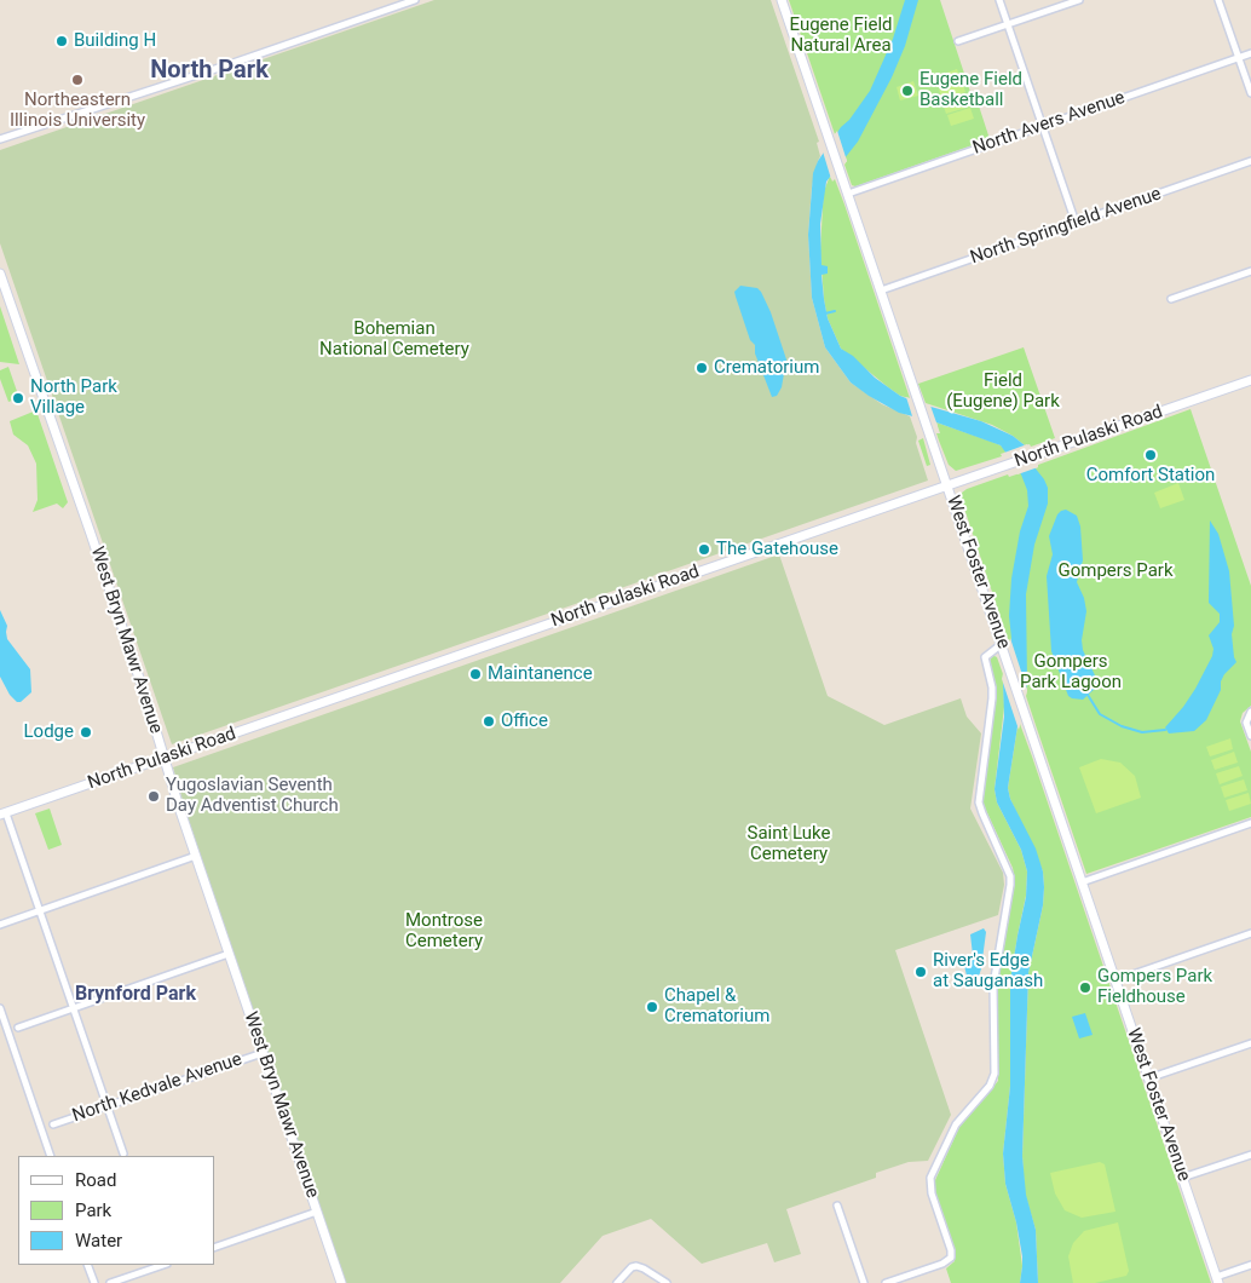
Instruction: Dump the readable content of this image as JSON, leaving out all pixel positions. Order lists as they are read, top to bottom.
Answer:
{
  "streets": {
    "main road": ["North Pulaski Road", "West Foster Avenue", "West Bryn Mawr Avenue"],
    "street": ["North Avers Avenue", "North Springfield Avenue", "North Kedvale Avenue"]
  },
  "crossings": [
    ["North Avers Avenue", "West Foster Avenue"],
    ["North Springfield Avenue", "West Foster Avenue"],
    ["North Pulaski Road", "West Foster Avenue"],
    ["North Pulaski Road", "West Bryn Mawr Avenue"],
    ["West Bryn Mawr Avenue", "North Kedvale Avenue"]
  ],
  "districts": ["North Park", "Brynford Park"],
  "parks": [
    "Eugene Field Natural Area",
    "Bohemian National Cemetery",
    "Field (Eugene) Park",
    "Gompers Park",
    "Gompers Park Lagoon",
    "Saint Luke Cemetery",
    "Montrose Cemetery"
  ],
  "places": [
    "Building H",
    "Northeastern Illinois University",
    "Eugene Field Basketball",
    "Crematorium",
    "North Park Village",
    "Comfort Station",
    "The Gatehouse",
    "Maintanence",
    "Office",
    "Lodge",
    "Yugoslavian Seventh Day Adventist Church",
    "River's Edge at Sauganash",
    "Gompers Park Fieldhouse",
    "Chapel & Crematorium"
  ],
  "legend": ["Road", "Park", "Water"]
}
